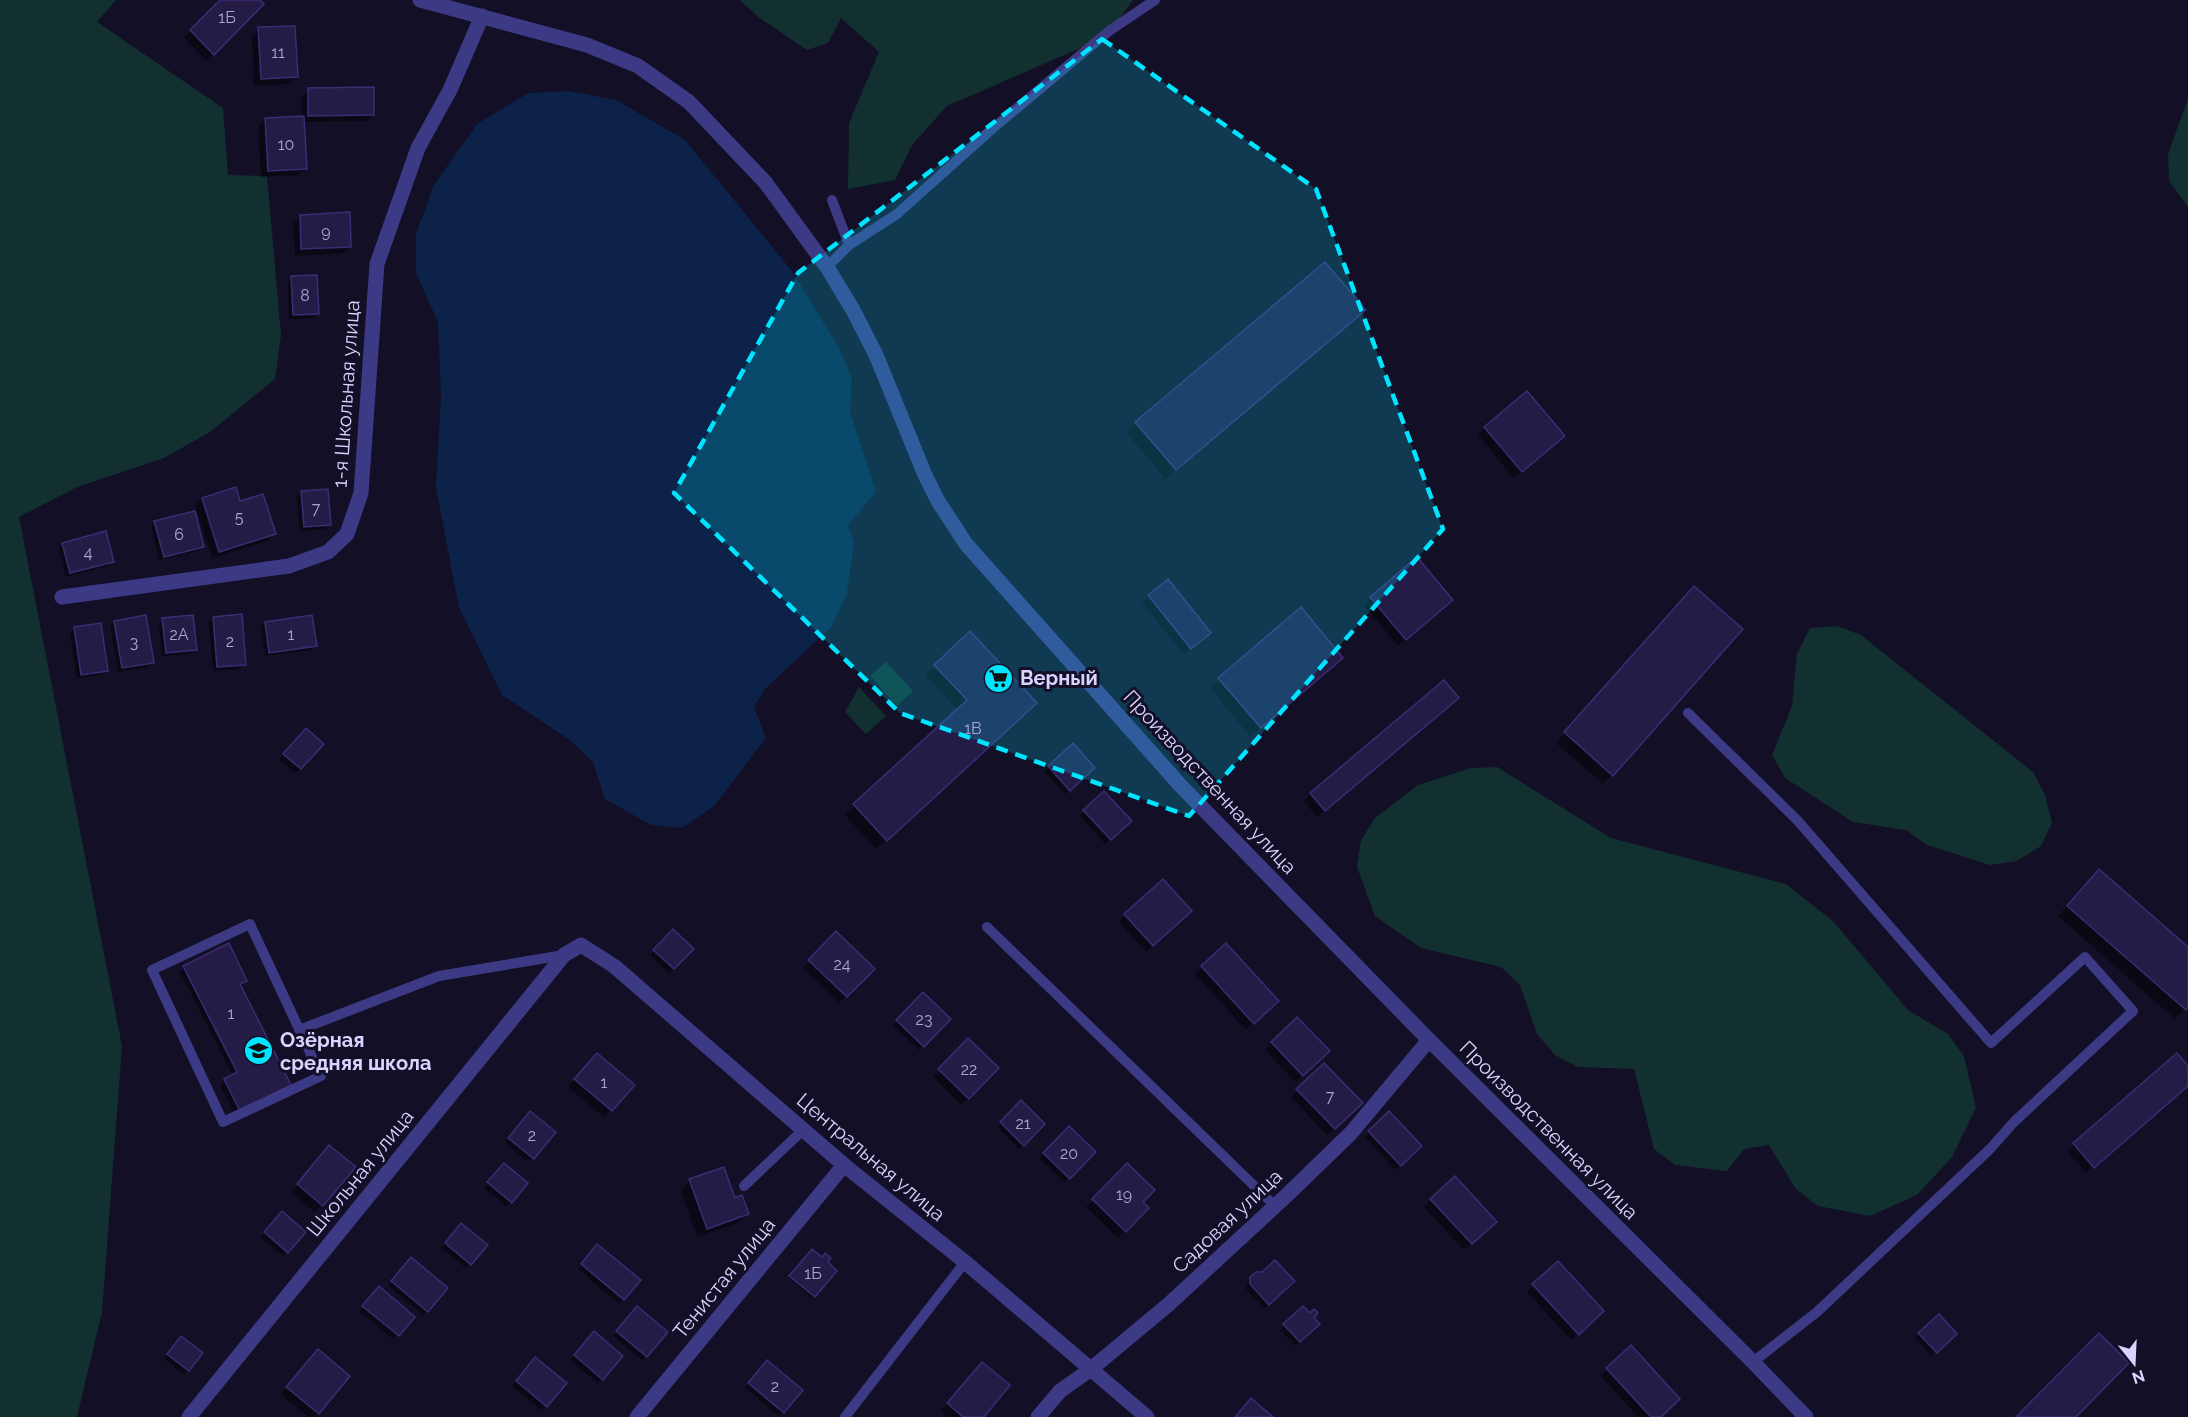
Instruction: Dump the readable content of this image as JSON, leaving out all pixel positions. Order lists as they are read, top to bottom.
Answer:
{
  "streets": {
    "street": [
      "1-я Школьная улица",
      "Производственная улица",
      "Центральная улица",
      "Школьная улица",
      "Садовая улица",
      "Тенистая улица"
    ]
  },
  "crossings": [
    ["1-я Школьная улица", "Производственная улица"],
    ["Производственная улица", "Садовая улица"],
    ["Центральная улица", "Школьная улица"],
    ["Центральная улица", "Садовая улица"],
    ["Центральная улица", "Тенистая улица"]
  ],
  "places": {
    "supermarket": ["Верный"],
    "school or university": ["Озёрная средняя школа"]
  },
  "house_numbers": [
    "1Б",
    "11",
    "10",
    "9",
    "8",
    "7",
    "5",
    "6",
    "4",
    "2А",
    "1",
    "2",
    "3",
    "1В",
    "24",
    "1",
    "23",
    "22",
    "1",
    "7",
    "21",
    "2",
    "20",
    "19",
    "1Б",
    "2"
  ],
  "north": "bottom"
}
